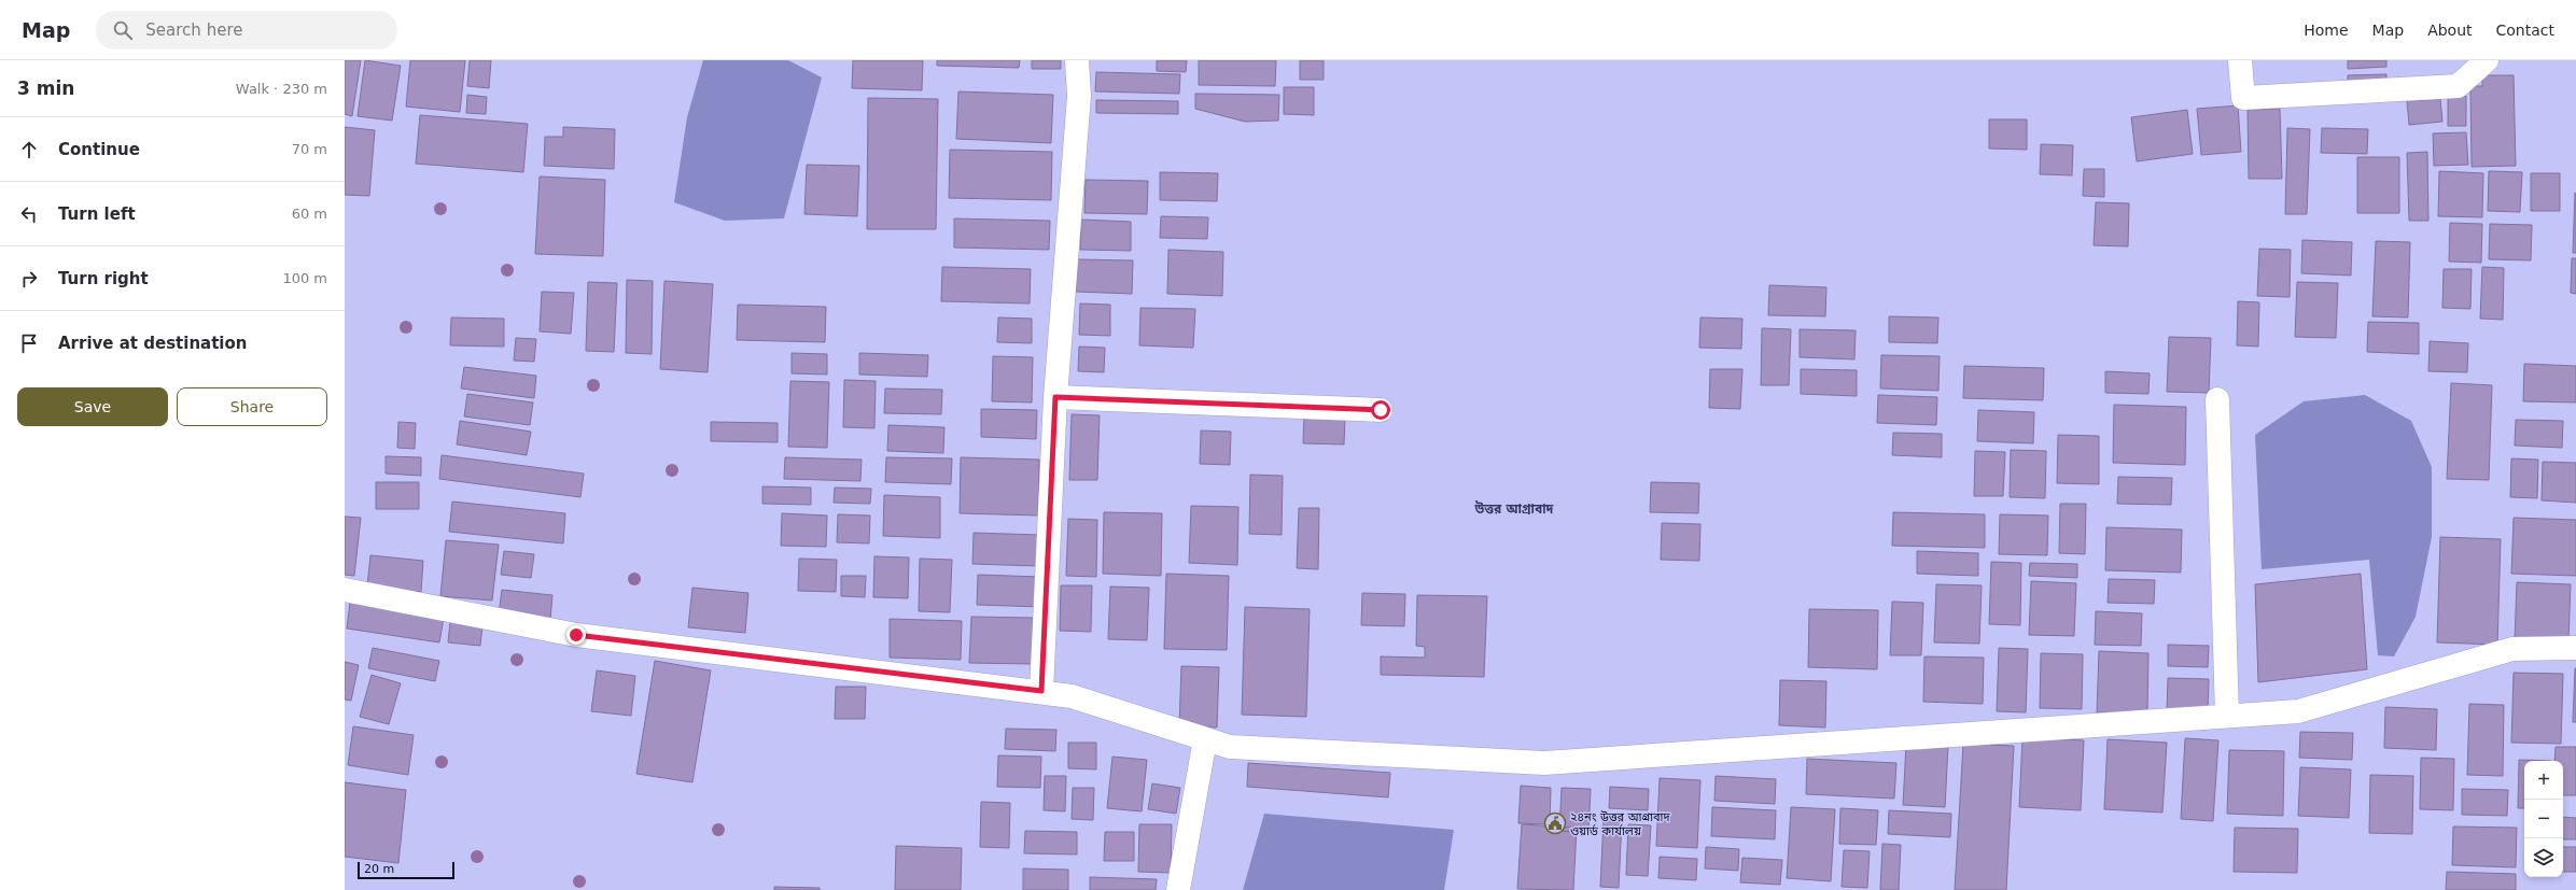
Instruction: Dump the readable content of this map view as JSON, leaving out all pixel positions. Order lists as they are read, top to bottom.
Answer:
{
  "districts": ["উত্তর আগ্রাবাদ"],
  "places": {
    "public building": ["২৪নং উত্তর আগ্রাবাদ ওয়ার্ড কার্যালয়"]
  },
  "scale_bar": "20 m",
  "page": {
    "header": "Map",
    "search": "Search here",
    "nav": [
      "Home",
      "Map",
      "About",
      "Contact"
    ],
    "heading": ["3 min", "Walk · 230 m"],
    "list": [
      ["Continue", "70 m"],
      ["Turn left", "60 m"],
      ["Turn right", "100 m"],
      "Arrive at destination"
    ],
    "buttons": ["Save", "Share"],
    "map_buttons": ["+", "−"],
    "scale": "20 m"
  }
}
